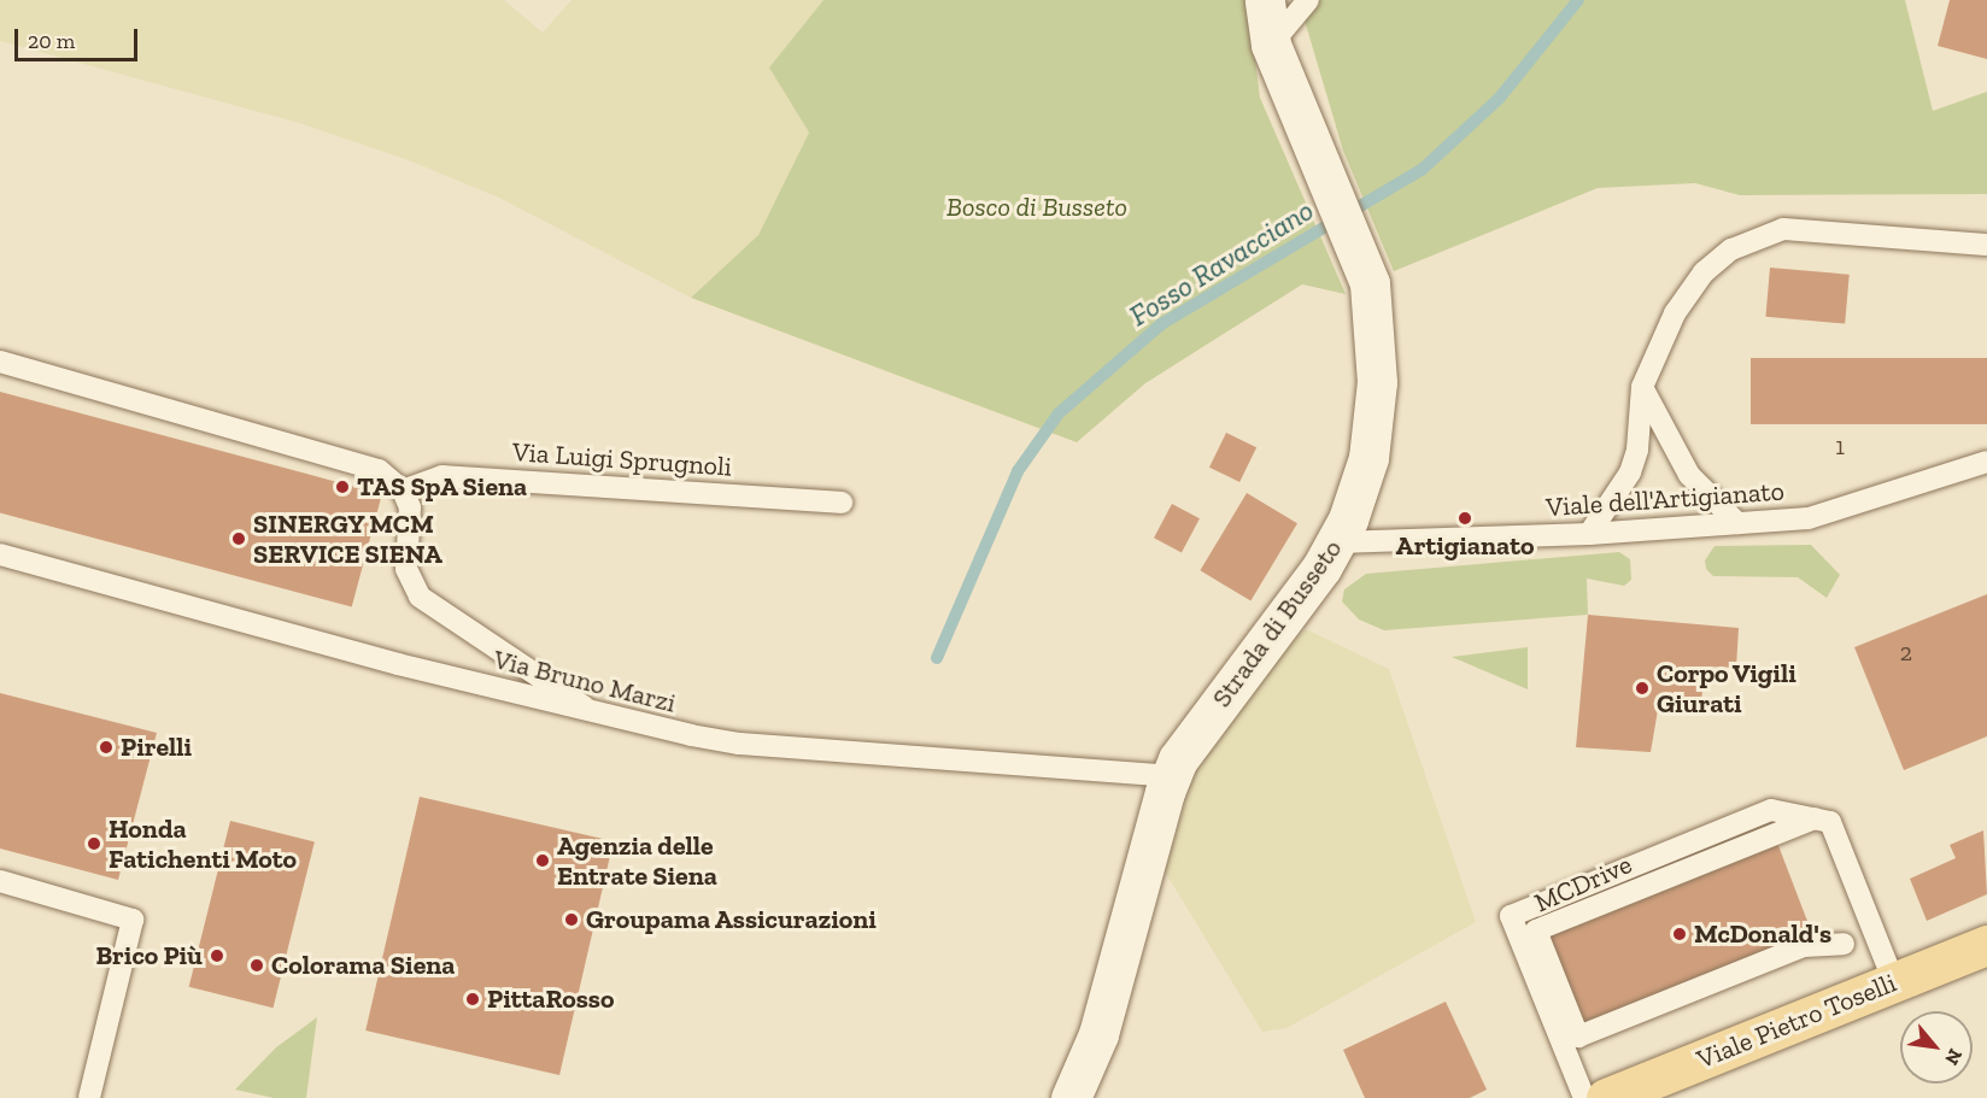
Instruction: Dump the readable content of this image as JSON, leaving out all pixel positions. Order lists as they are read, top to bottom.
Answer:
{
  "streets": {
    "main road": ["Viale Pietro Toselli"],
    "street": ["Strada di Busseto"],
    "lane": [
      "Via Luigi Sprugnoli",
      "Viale dell'Artigianato",
      "Via Bruno Marzi",
      "MCDrive"
    ]
  },
  "crossings": [
    ["Viale dell'Artigianato", "Strada di Busseto"],
    ["Strada di Busseto", "Via Bruno Marzi"]
  ],
  "water": ["Fosso Ravacciano"],
  "parks": ["Bosco di Busseto"],
  "places": [
    "TAS SpA Siena",
    "Artigianato",
    "SINERGY MCM SERVICE SIENA",
    "Corpo Vigili Giurati",
    "Pirelli",
    "Honda Fatichenti Moto",
    "Agenzia delle Entrate Siena",
    "Groupama Assicurazioni",
    "McDonald's",
    "Brico Più",
    "Colorama Siena",
    "PittaRosso"
  ],
  "house_numbers": ["1", "2"],
  "scale_bar": "20 m",
  "north": "bottom right"
}
